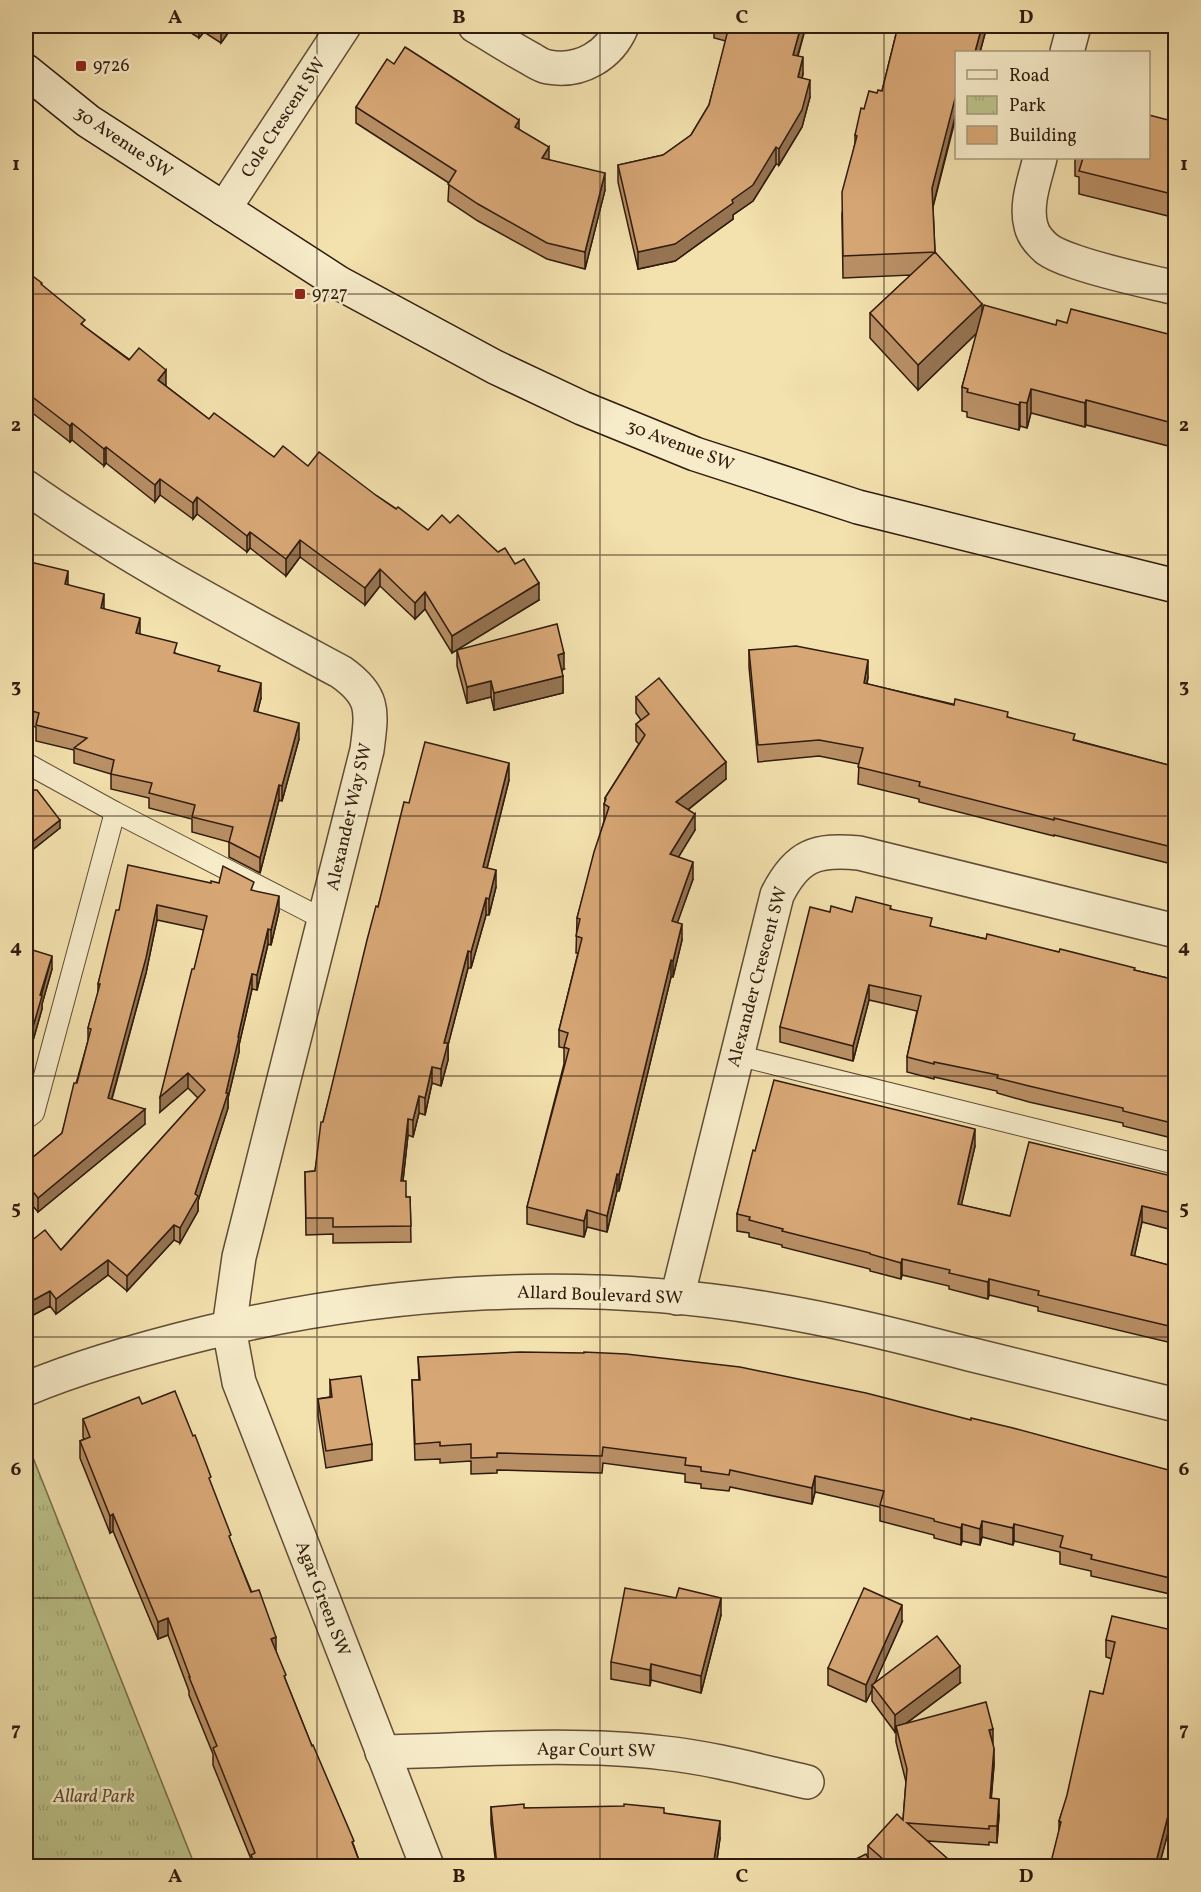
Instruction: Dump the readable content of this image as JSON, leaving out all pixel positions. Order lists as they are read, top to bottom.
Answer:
{
  "streets": {
    "street": [
      "Cole Crescent SW",
      "30 Avenue SW",
      "Alexander Way SW",
      "Alexander Crescent SW",
      "Allard Boulevard SW",
      "Agar Green SW",
      "Agar Court SW"
    ]
  },
  "crossings": [
    ["Cole Crescent SW", "30 Avenue SW"],
    ["Alexander Way SW", "Allard Boulevard SW"],
    ["Alexander Way SW", "Agar Green SW"],
    ["Alexander Crescent SW", "Allard Boulevard SW"],
    ["Allard Boulevard SW", "Agar Green SW"],
    ["Agar Green SW", "Agar Court SW"]
  ],
  "parks": ["Allard Park"],
  "places": {
    "transit": ["9726", "9727"]
  },
  "legend": ["Road", "Park", "Building"],
  "grid": {
    "columns": [
      "A",
      "B",
      "C",
      "D"
    ],
    "rows": [
      "1",
      "2",
      "3",
      "4",
      "5",
      "6",
      "7"
    ]
  }
}
